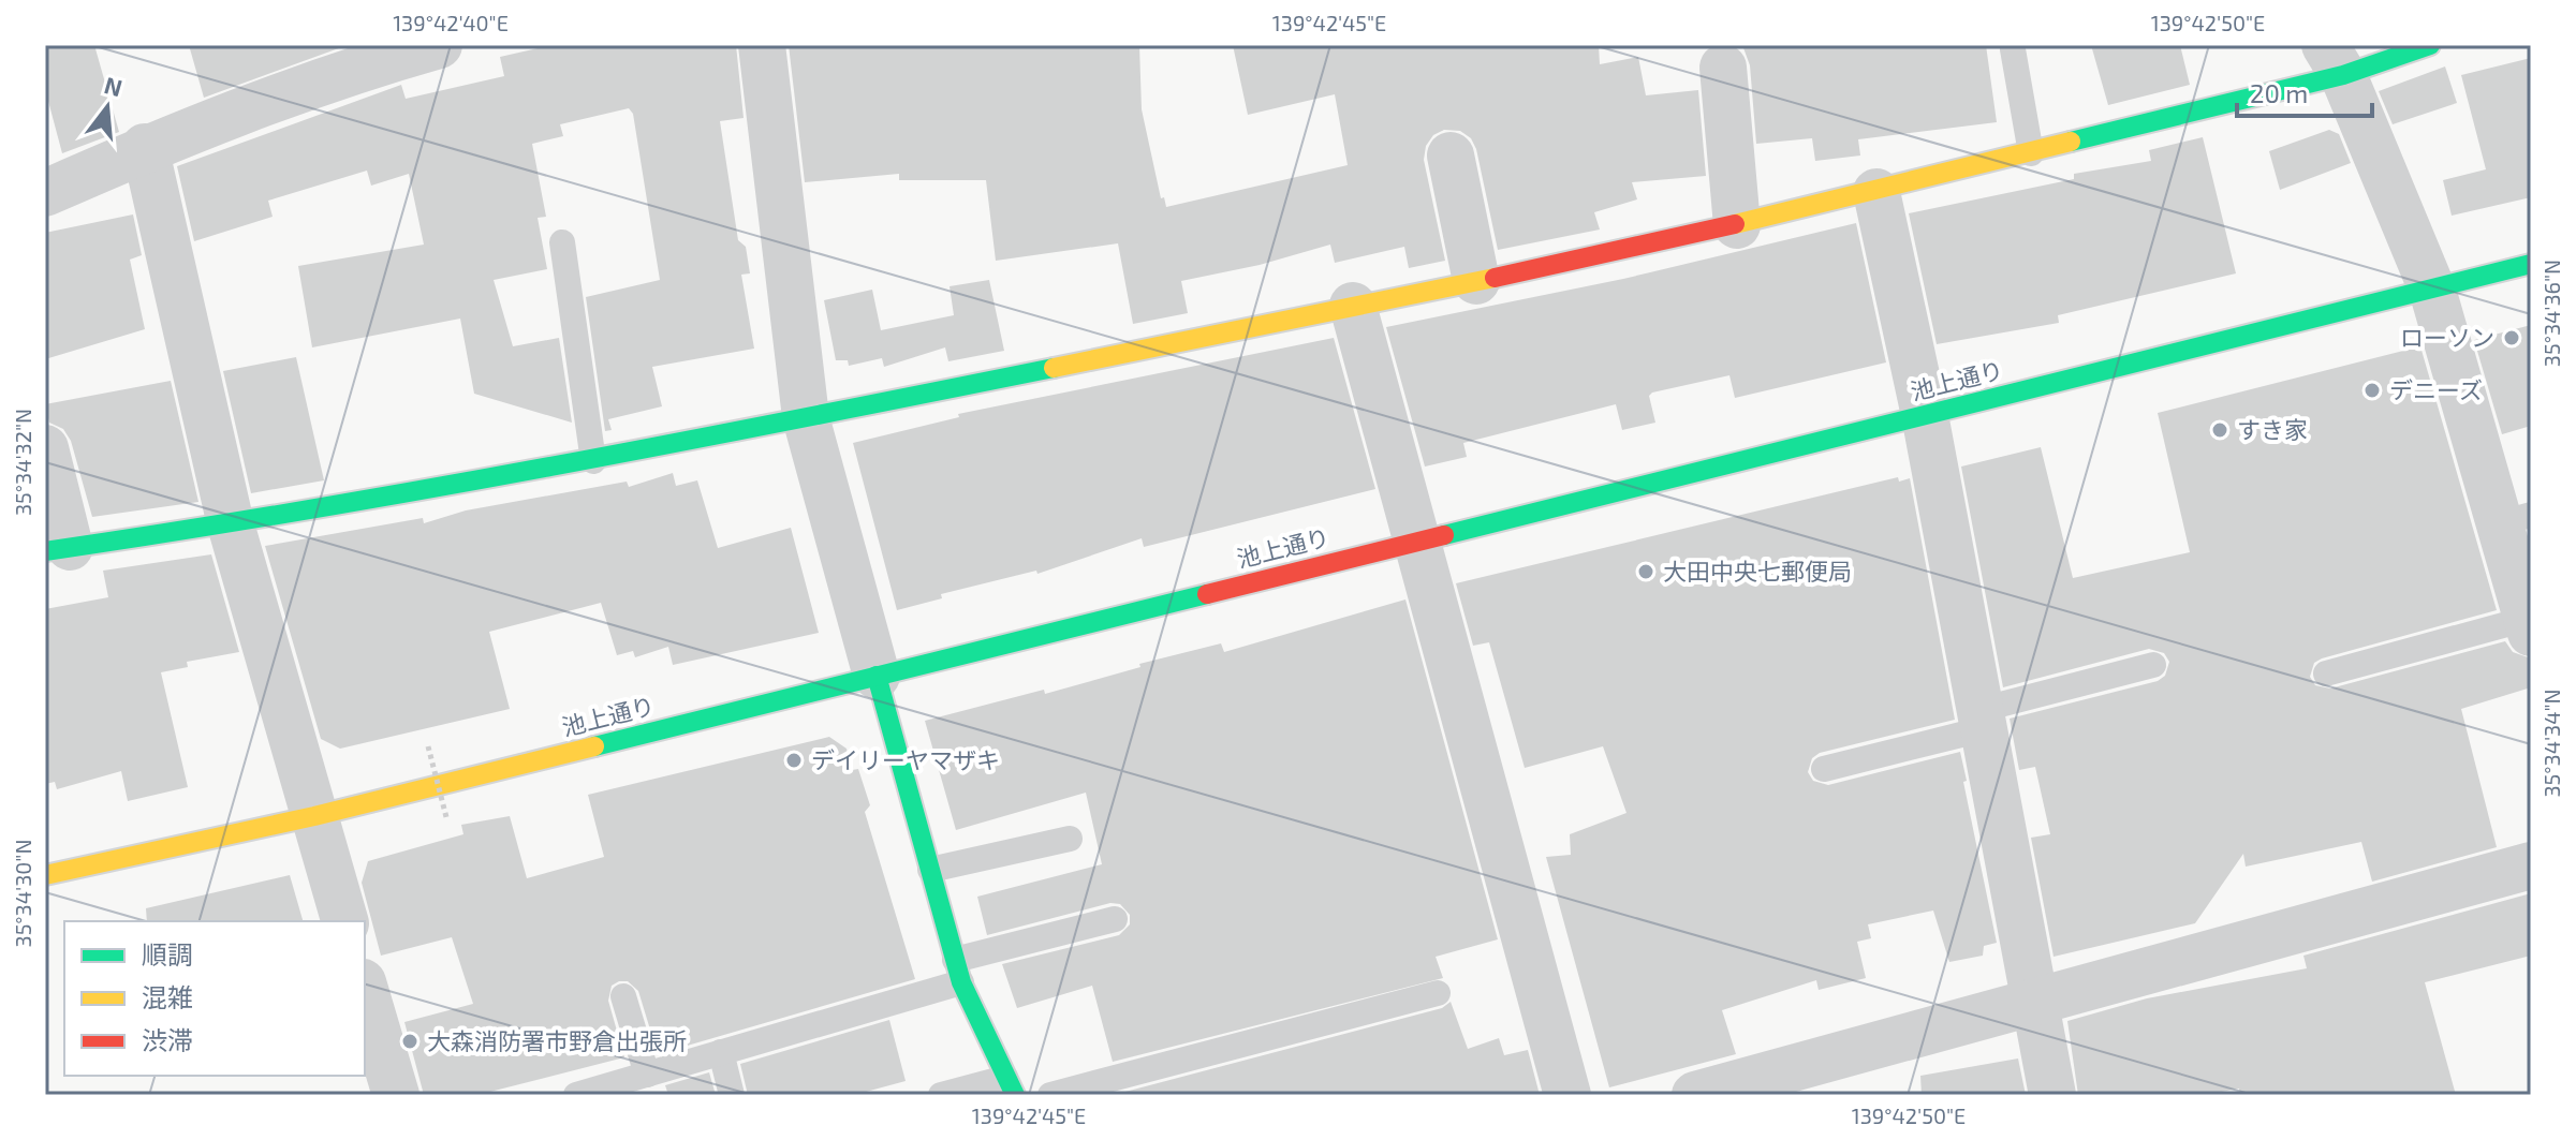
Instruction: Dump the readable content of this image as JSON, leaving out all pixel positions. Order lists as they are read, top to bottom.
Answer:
{
  "streets": {
    "street": ["池上通り"]
  },
  "places": [
    "ローソン",
    "デニーズ",
    "すき家",
    "大田中央七郵便局",
    "デイリーヤマザキ",
    "大森消防署市野倉出張所"
  ],
  "legend": ["順調", "混雑", "渋滞"],
  "scale_bar": "20 m",
  "north": "top",
  "coordinates": [
    "139°42'40\"E",
    "139°42'45\"E",
    "139°42'50\"E",
    "35°34'36\"N",
    "35°34'32\"N",
    "35°34'34\"N",
    "35°34'30\"N"
  ]
}
